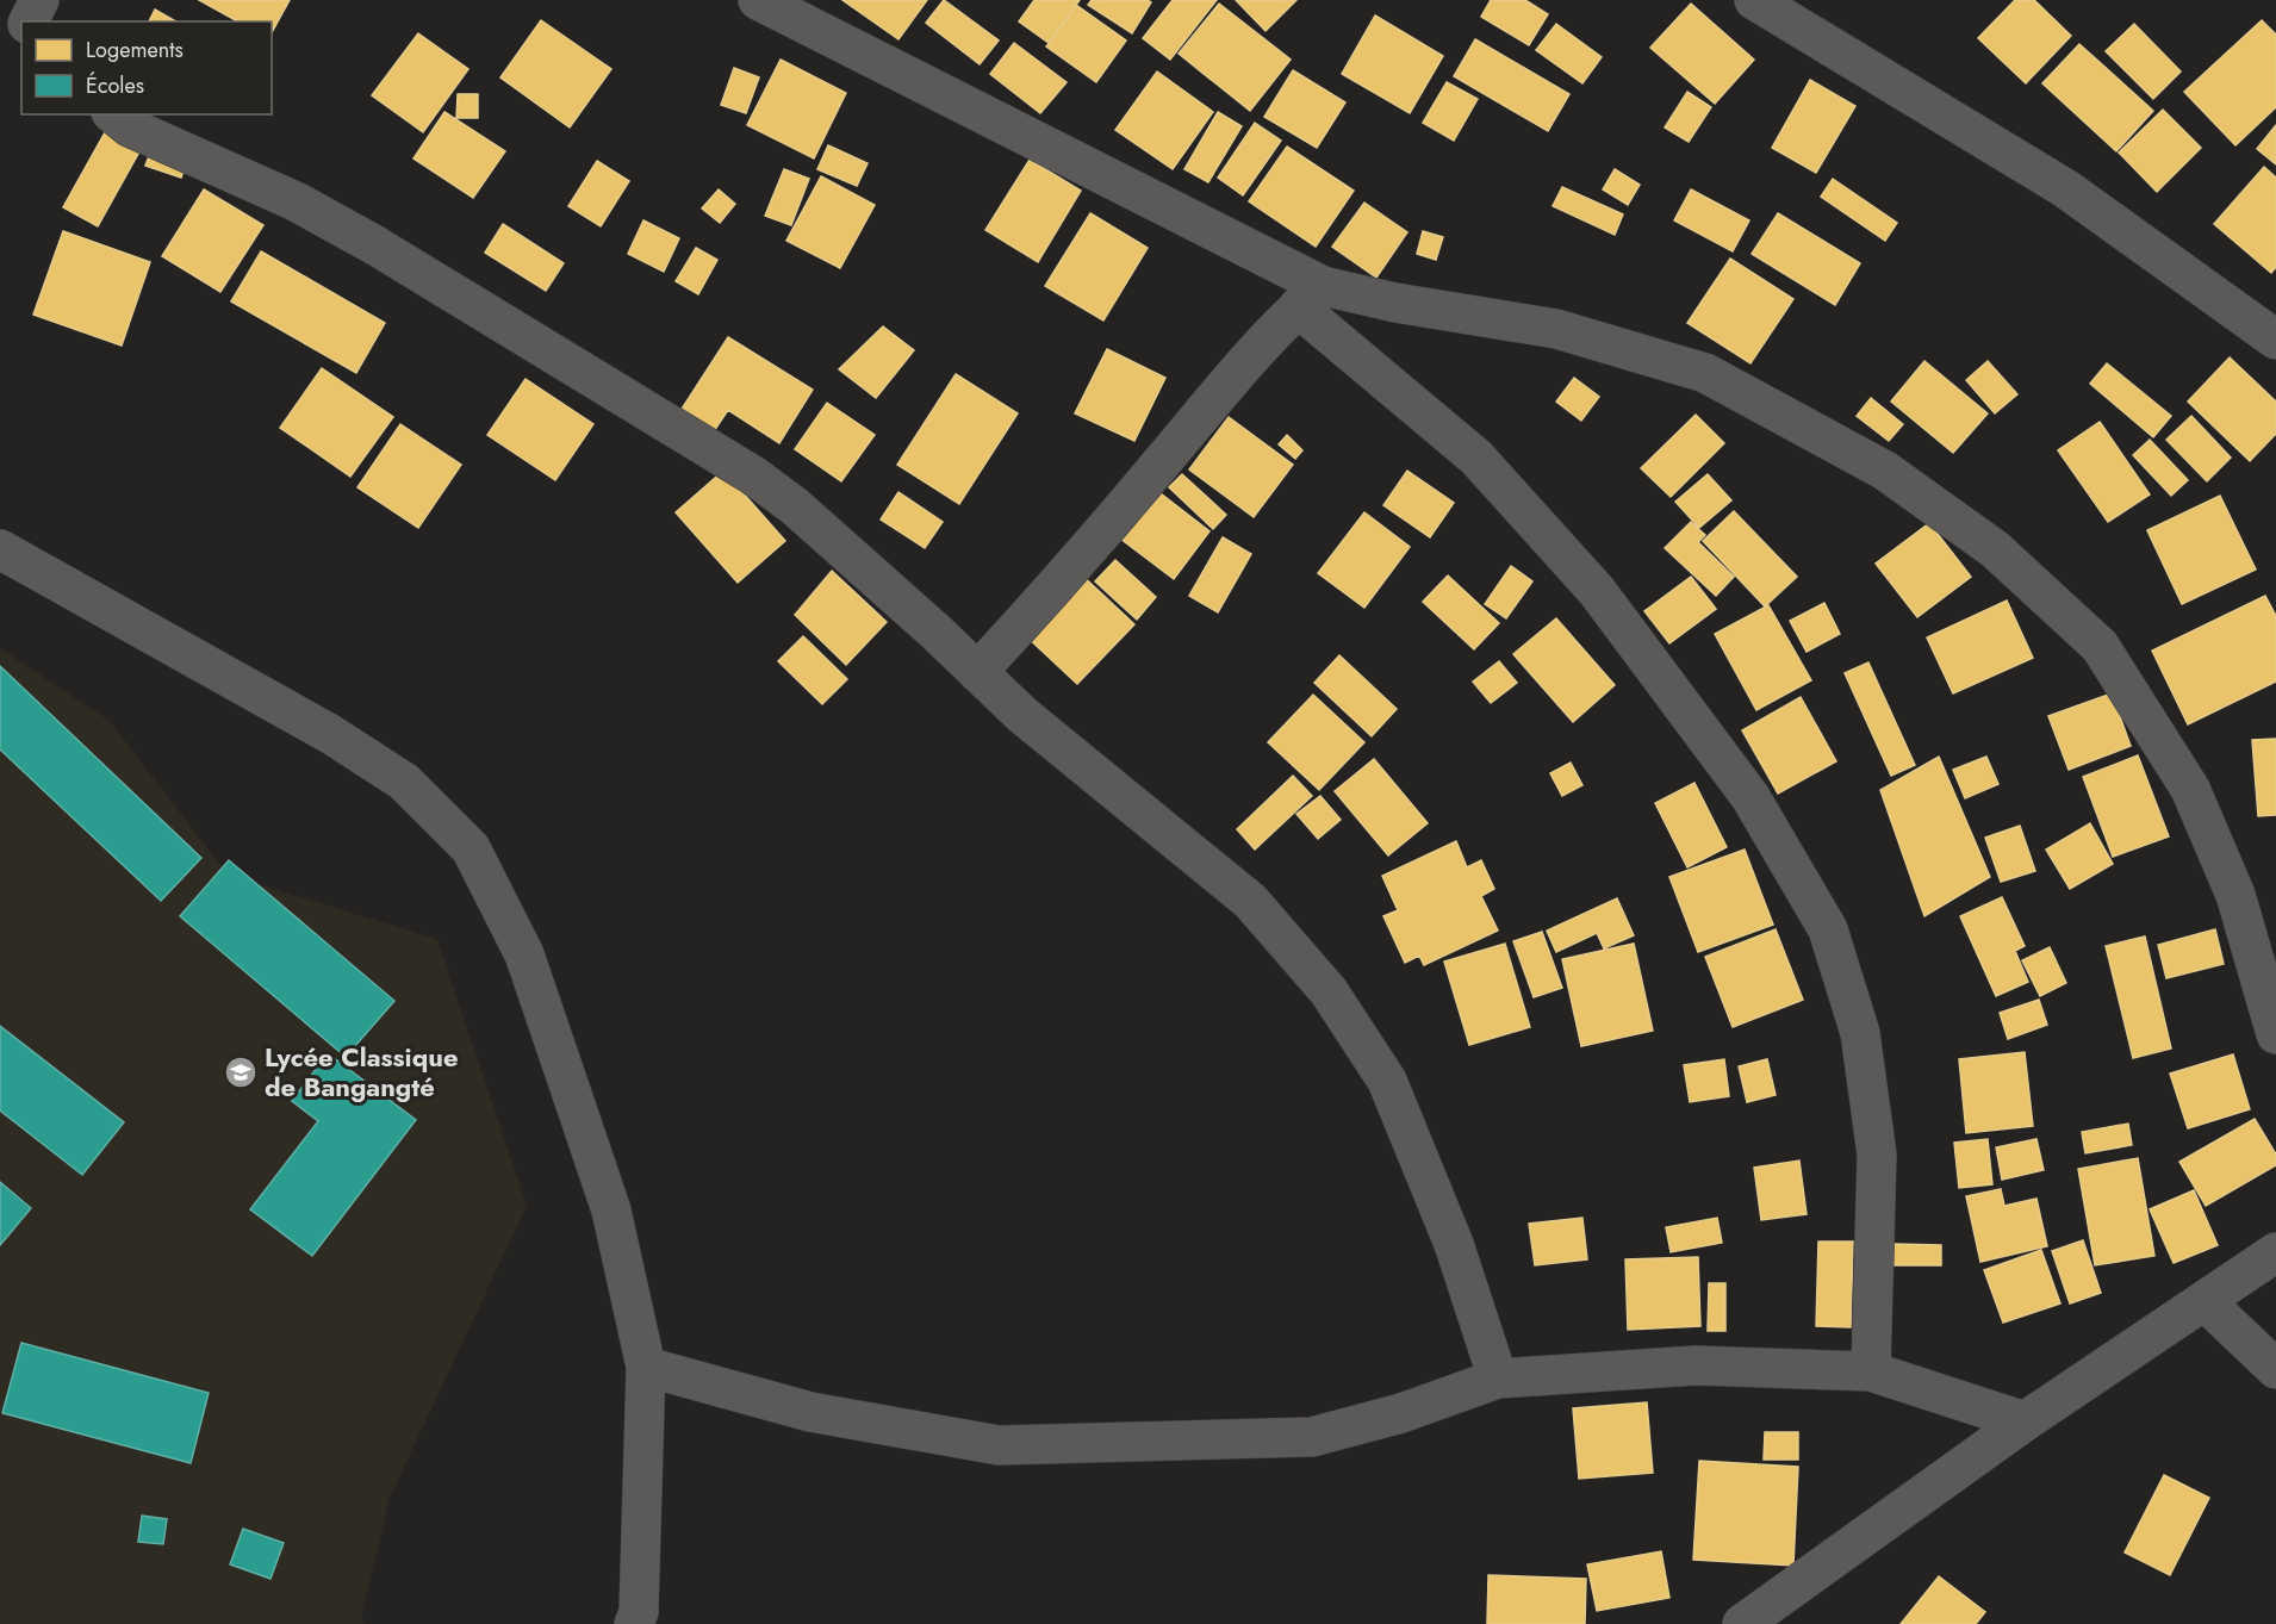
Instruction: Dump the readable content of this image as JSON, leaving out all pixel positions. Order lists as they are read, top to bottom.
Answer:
{
  "places": {
    "school or university": ["Lycée Classique de Bangangté"]
  },
  "legend": ["Logements", "Écoles"]
}
